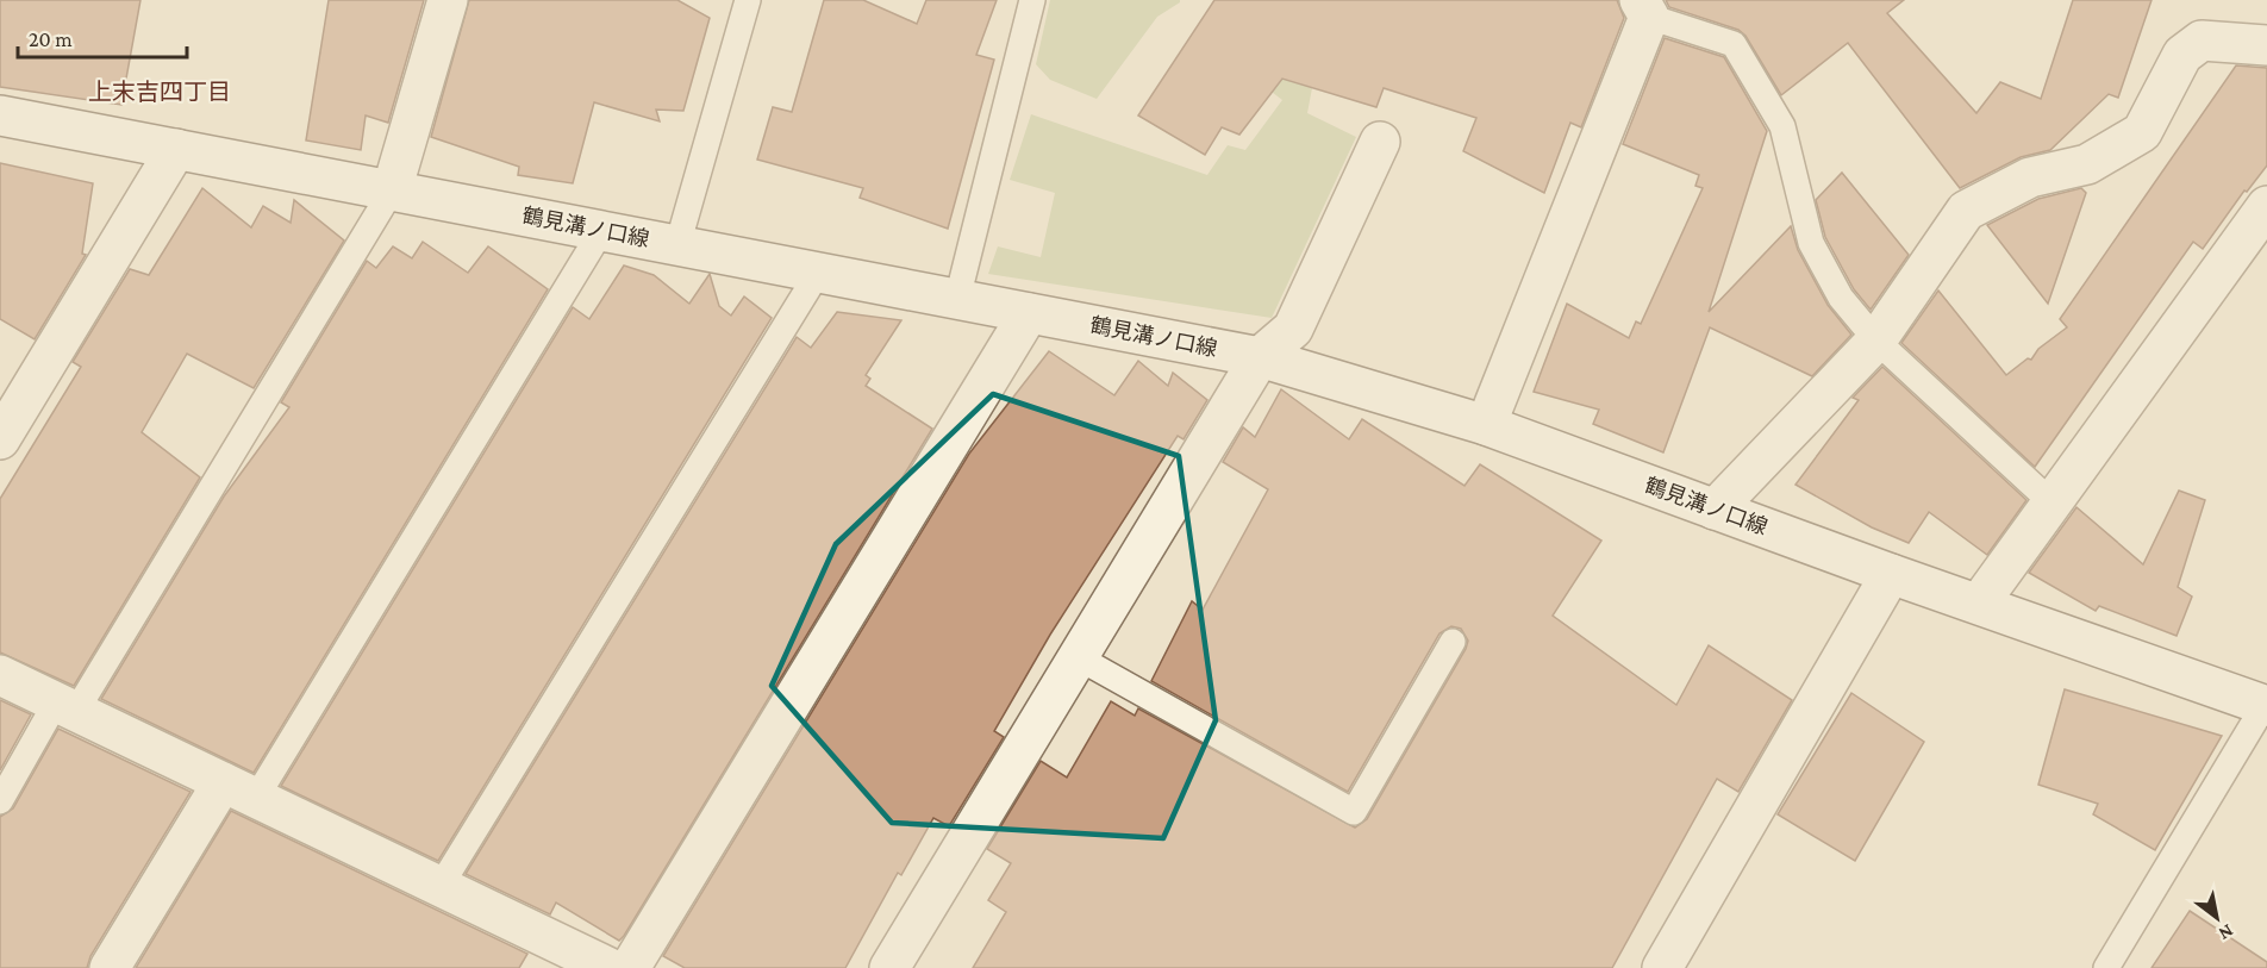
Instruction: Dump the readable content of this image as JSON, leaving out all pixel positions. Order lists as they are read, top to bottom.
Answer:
{
  "streets": {
    "street": ["鶴見溝ノ口線"]
  },
  "districts": ["上末吉四丁目"],
  "scale_bar": "20 m",
  "north": "bottom right"
}
